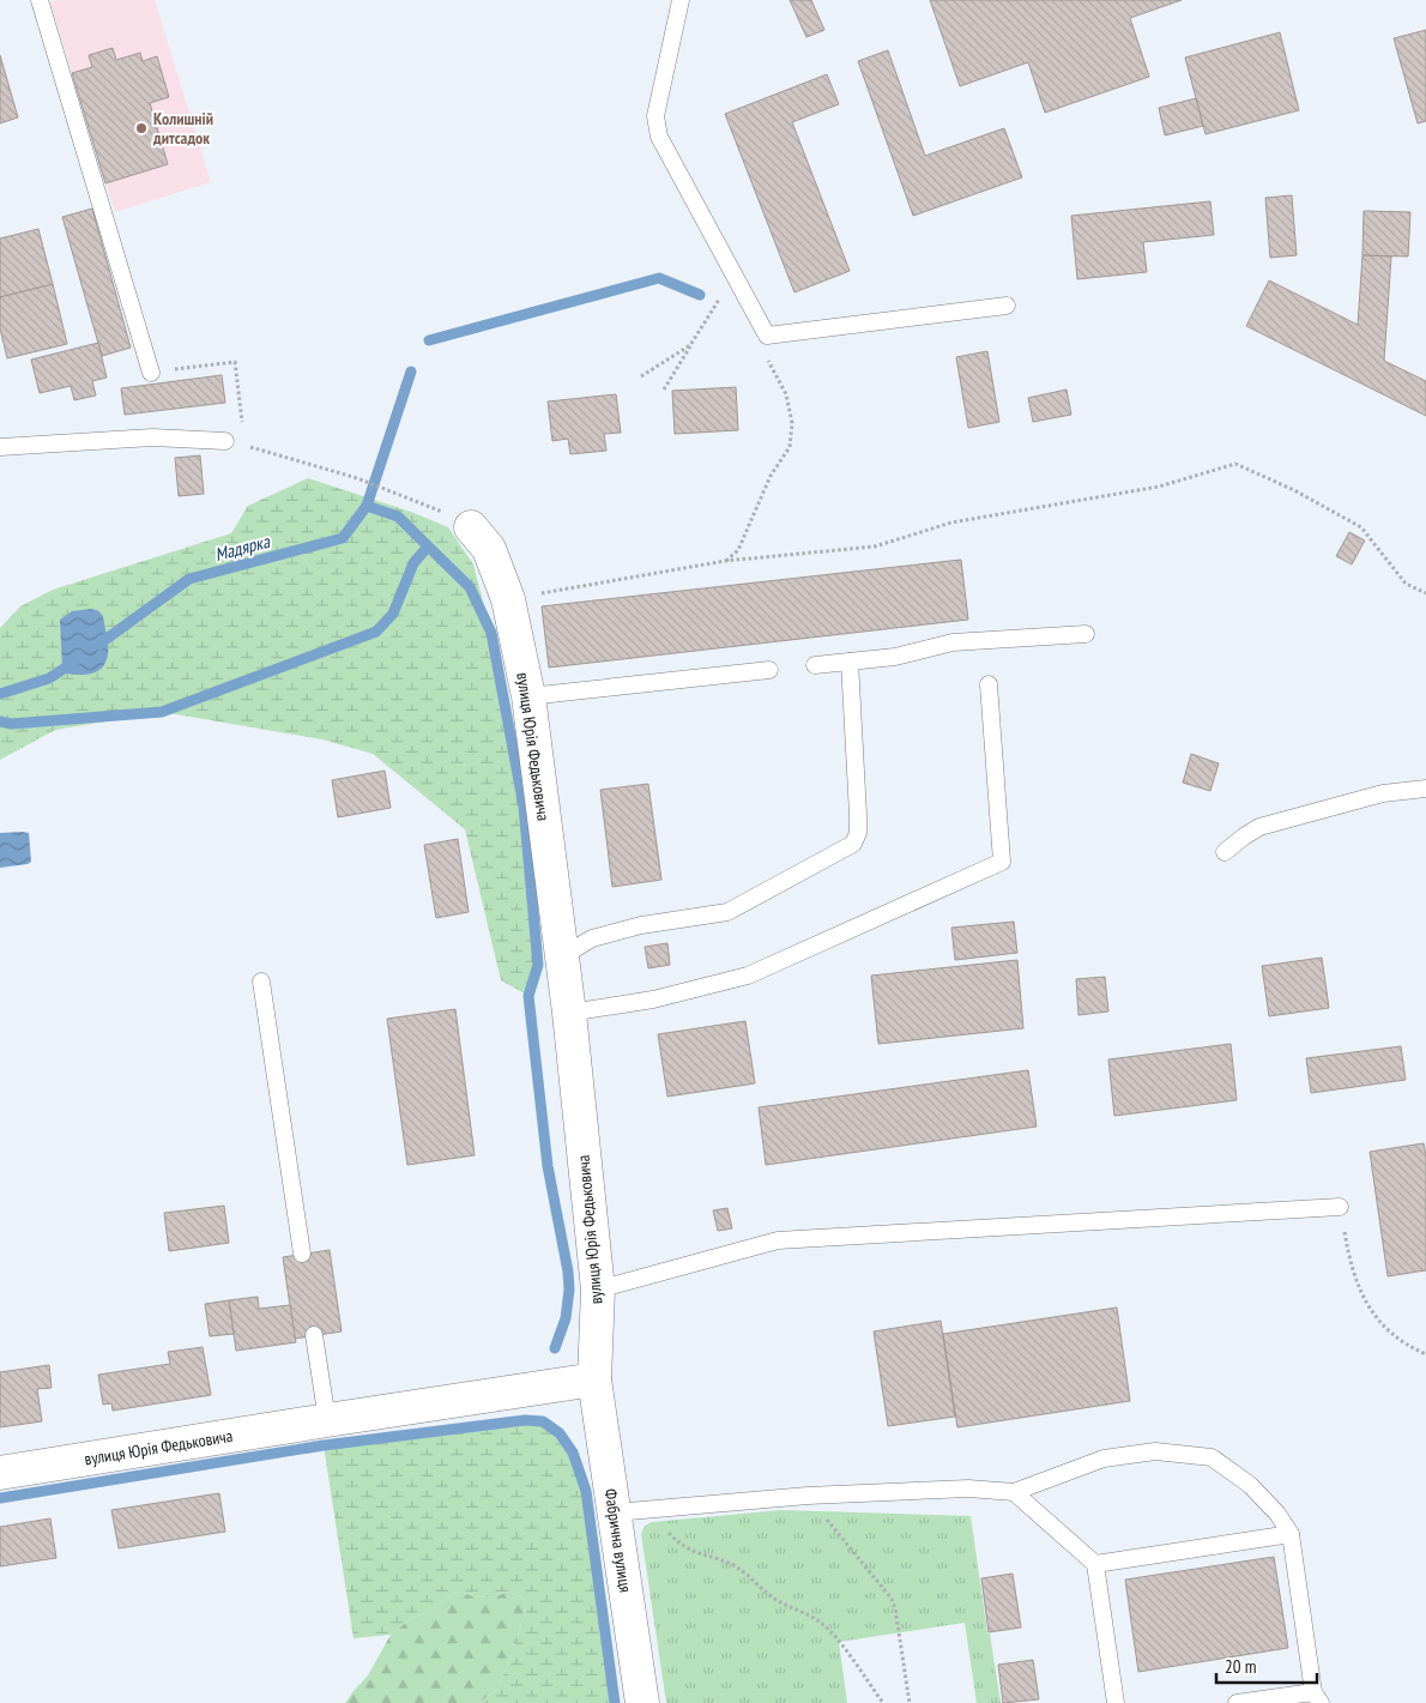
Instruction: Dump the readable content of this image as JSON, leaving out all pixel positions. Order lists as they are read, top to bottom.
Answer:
{
  "streets": {
    "street": ["вулиця Юрія Федьковича", "Фабрична вулиця"]
  },
  "crossings": [
    ["вулиця Юрія Федьковича", "Фабрична вулиця"]
  ],
  "water": ["Мадярка"],
  "places": ["Колишній дитсадок"],
  "scale_bar": "20 m"
}
